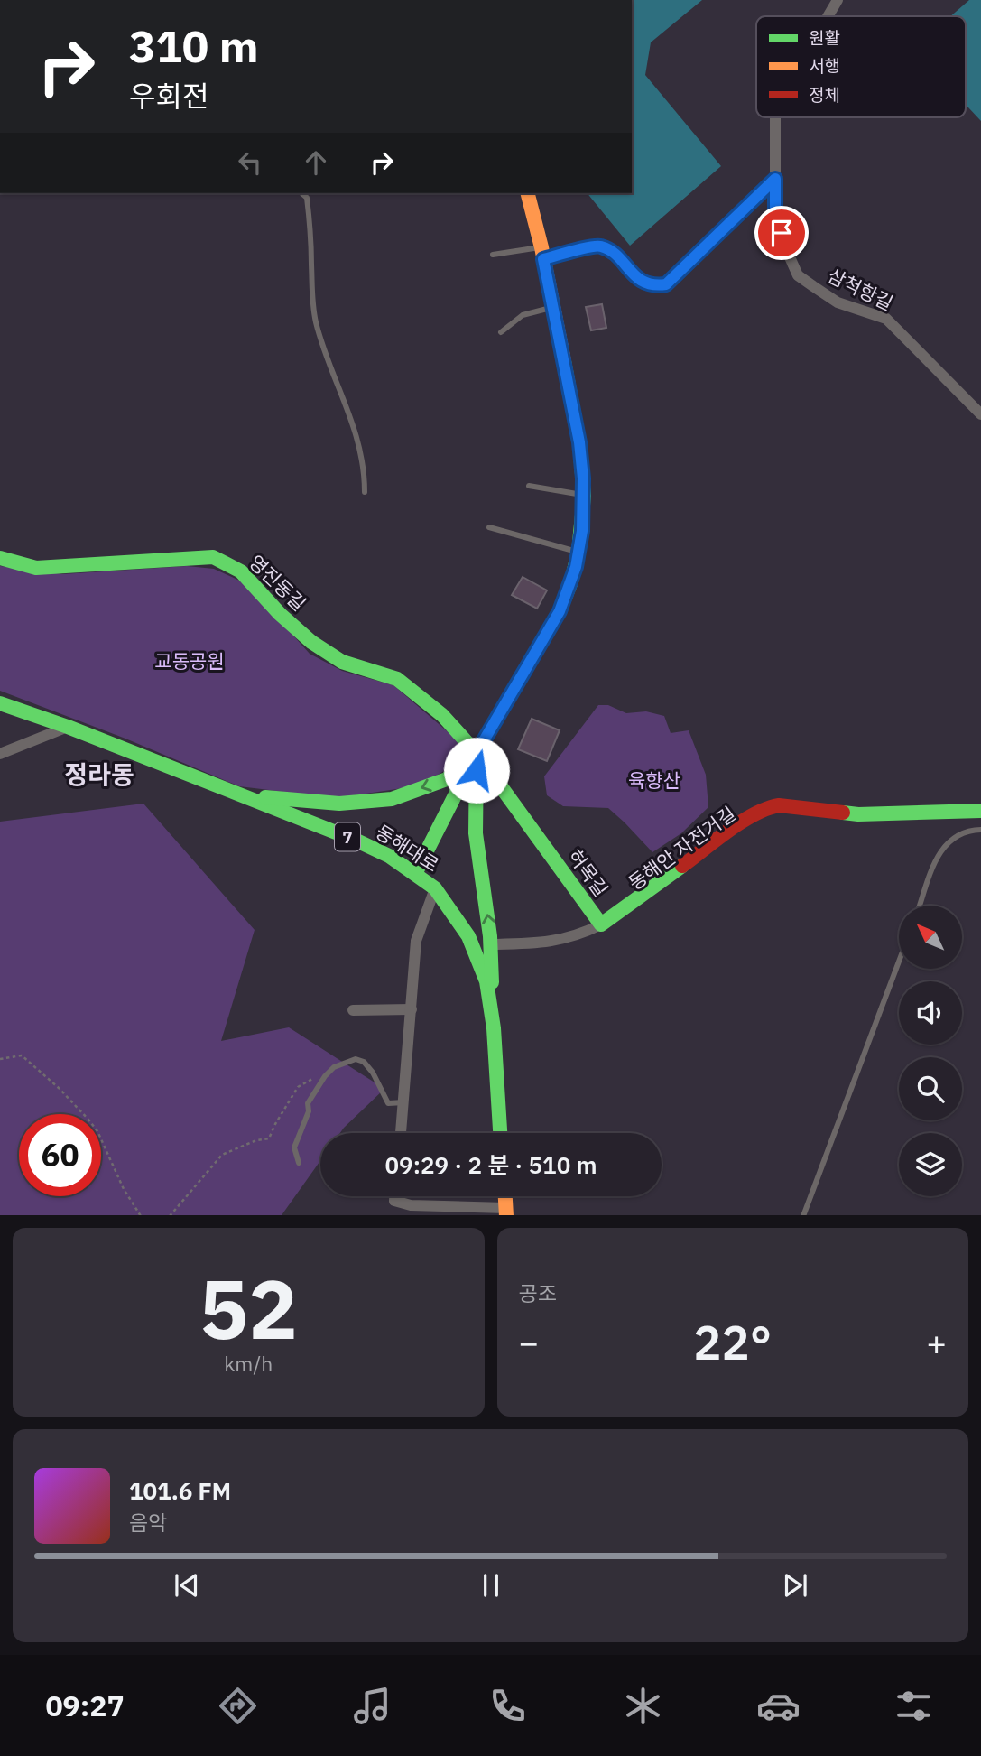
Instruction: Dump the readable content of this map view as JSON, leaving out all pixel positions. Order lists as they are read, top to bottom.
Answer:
{
  "streets": {
    "street": [
      "삼척항길",
      "영진동길",
      "7",
      "동해대로",
      "허목길"
    ]
  },
  "crossings": [
    ["영진동길", "허목길"]
  ],
  "districts": ["정라동"],
  "parks": ["교동공원", "육향산"],
  "legend": ["원활", "서행", "정체"],
  "north": "top left",
  "page": {
    "turn": ["310 m", "우회전"],
    "limit": "60",
    "trip": "09:29 · 2 분 · 510 m",
    "tile": [
      ["52", "km/h"],
      "공조"
    ],
    "heat": ["−", "22°", "+"],
    "song": ["101.6 FM", "음악"],
    "tabs": "09:27"
  }
}
